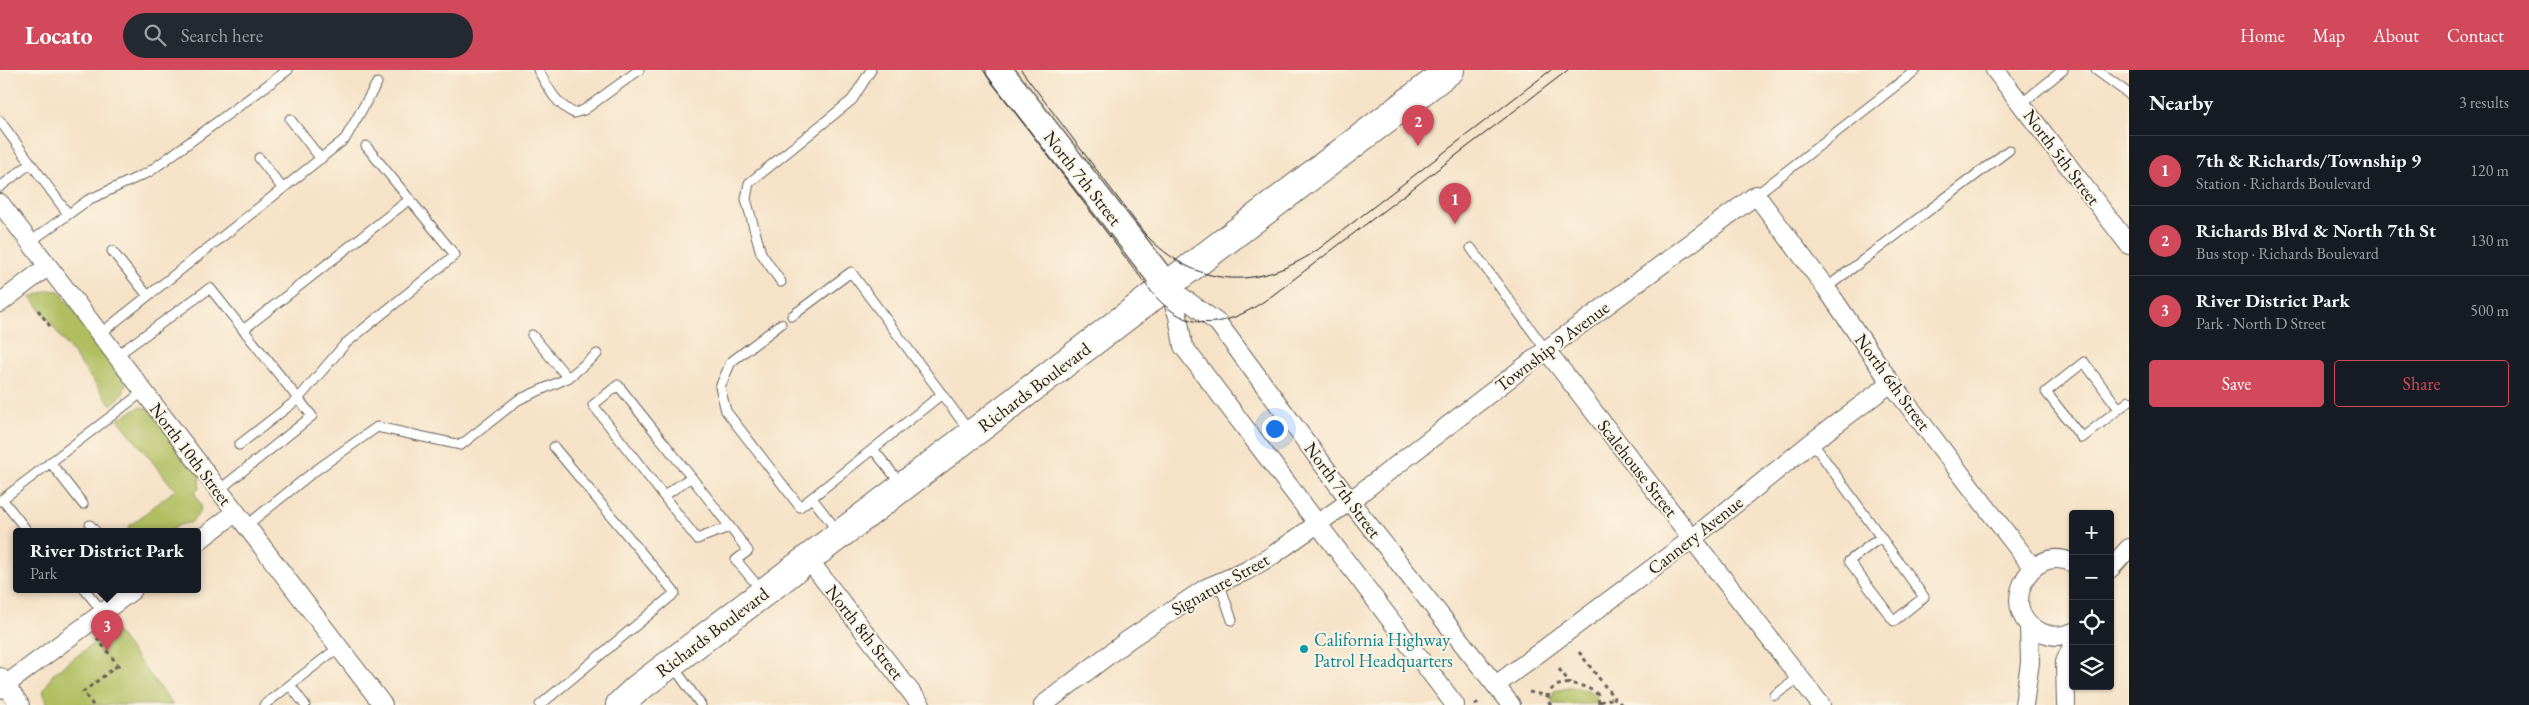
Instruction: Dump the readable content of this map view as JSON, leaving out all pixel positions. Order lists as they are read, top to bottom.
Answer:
{
  "streets": {
    "main road": ["North 7th Street", "Richards Boulevard"],
    "street": [
      "North 5th Street",
      "Township 9 Avenue",
      "North 6th Street",
      "North 10th Street",
      "Scalehouse Street",
      "Cannery Avenue",
      "Signature Street",
      "North 8th Street"
    ]
  },
  "crossings": [
    ["North 7th Street", "Township 9 Avenue"],
    ["North 7th Street", "Richards Boulevard"],
    ["North 7th Street", "Cannery Avenue"],
    ["North 7th Street", "Signature Street"],
    ["Township 9 Avenue", "North 6th Street"],
    ["Township 9 Avenue", "Scalehouse Street"],
    ["Township 9 Avenue", "Signature Street"],
    ["North 6th Street", "Cannery Avenue"],
    ["Richards Boulevard", "North 8th Street"],
    ["Scalehouse Street", "Cannery Avenue"]
  ],
  "places": ["California Highway Patrol Headquarters"],
  "page": {
    "header": "Locato",
    "search": "Search here",
    "nav": [
      "Home",
      "Map",
      "About",
      "Contact"
    ],
    "heading": ["Nearby", "3 results"],
    "pins": ["2", "1", "3"],
    "list": [
      {
        "mark": "1",
        "name": "7th & Richards/Township 9",
        "note": "Station · Richards Boulevard",
        "value": "120 m"
      },
      {
        "mark": "2",
        "name": "Richards Blvd & North 7th St",
        "note": "Bus stop · Richards Boulevard",
        "value": "130 m"
      },
      {
        "mark": "3",
        "name": "River District Park",
        "note": "Park · North D Street",
        "value": "500 m"
      }
    ],
    "buttons": ["Save", "Share"],
    "map_buttons": ["+", "−"],
    "popup": ["River District Park", "Park"]
  }
}
